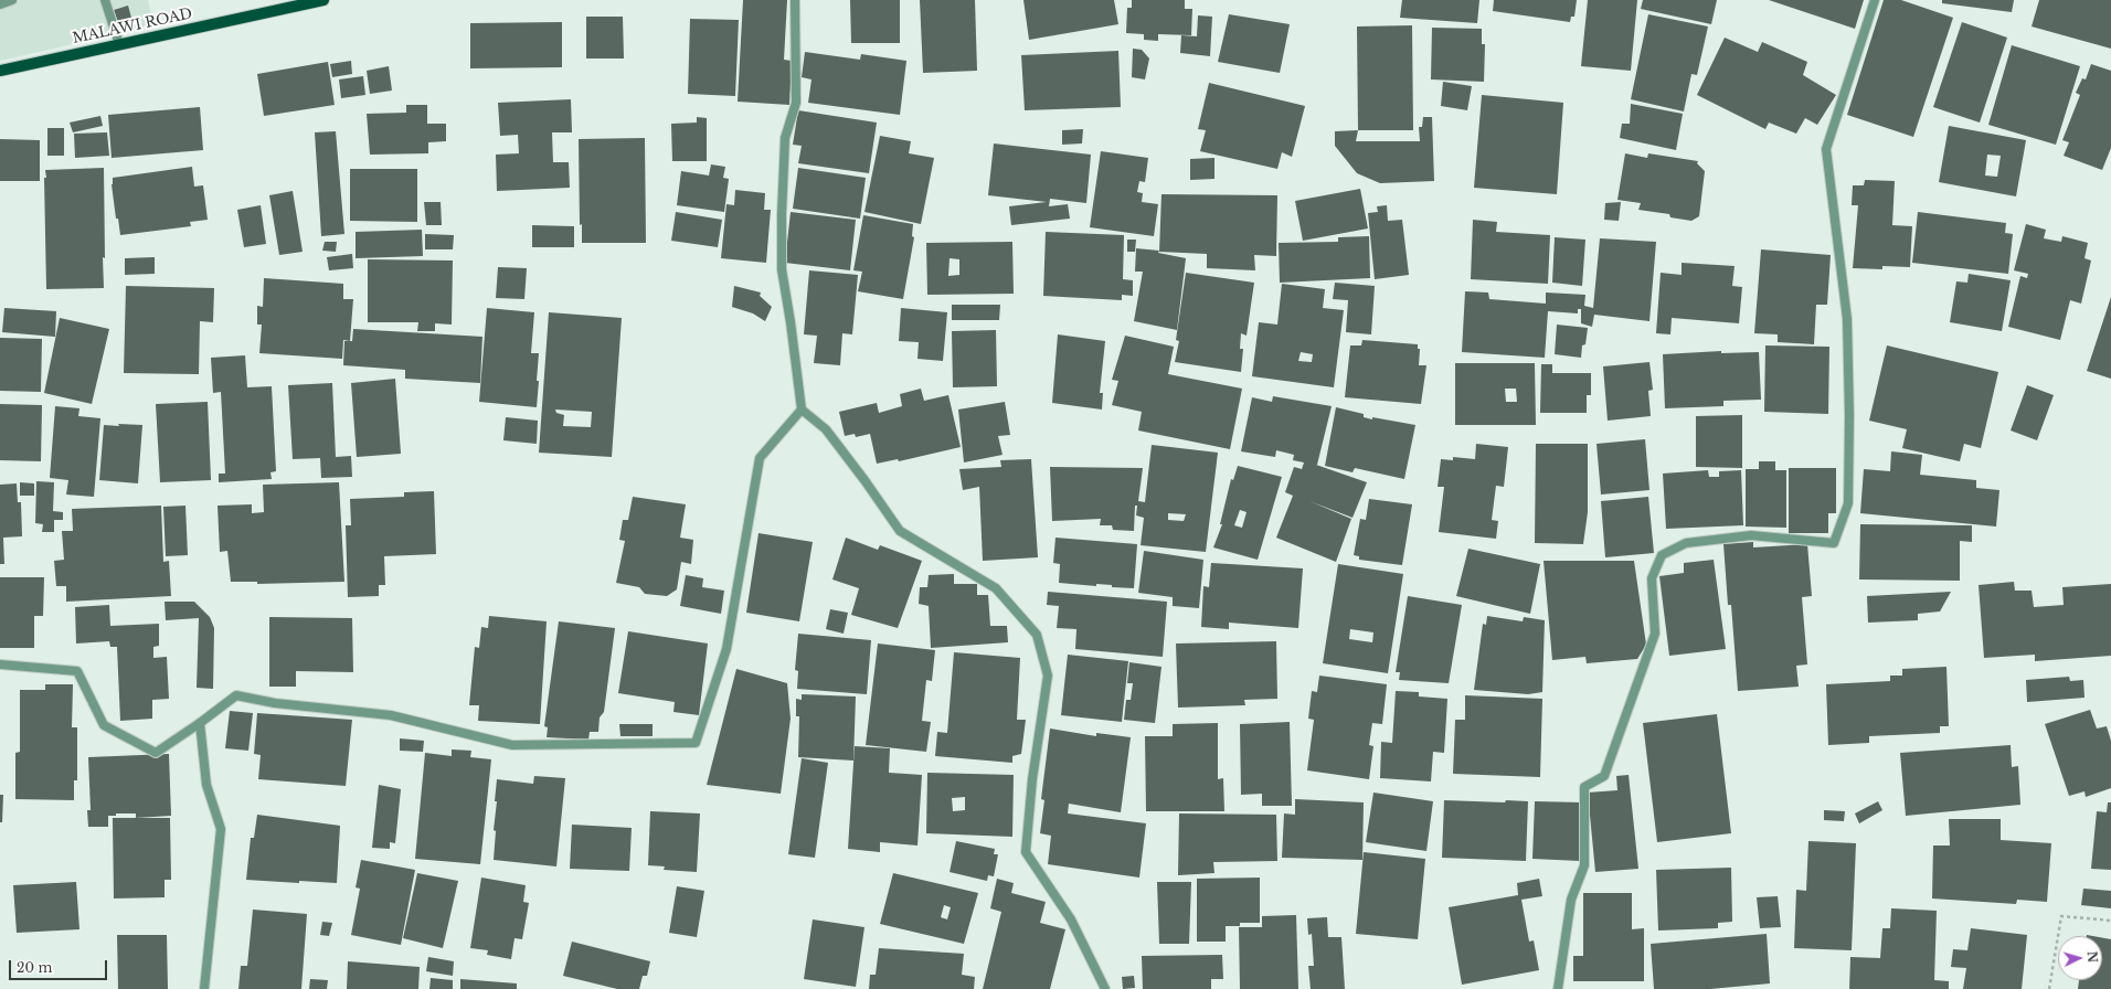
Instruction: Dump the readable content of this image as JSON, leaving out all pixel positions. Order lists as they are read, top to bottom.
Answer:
{
  "streets": {
    "main road": ["MALAWI ROAD"]
  },
  "scale_bar": "20 m",
  "north": "right"
}
